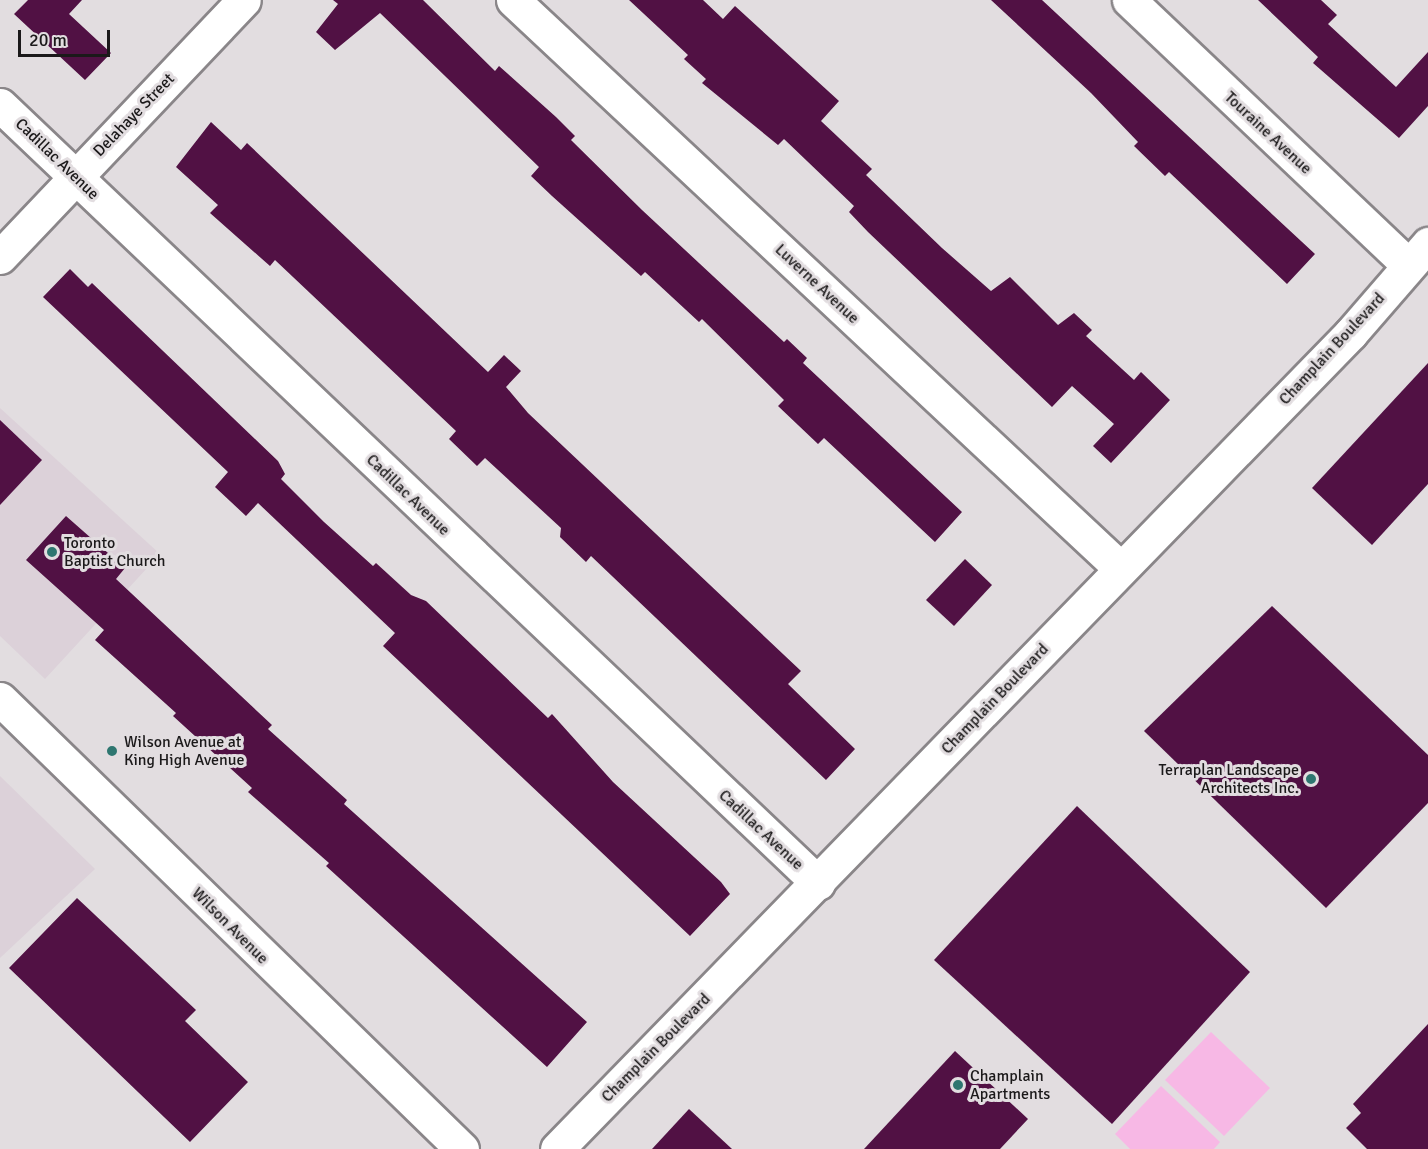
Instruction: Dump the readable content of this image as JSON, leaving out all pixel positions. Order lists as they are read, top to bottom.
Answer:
{
  "streets": {
    "street": [
      "Delahaye Street",
      "Touraine Avenue",
      "Cadillac Avenue",
      "Luverne Avenue",
      "Champlain Boulevard",
      "Wilson Avenue"
    ]
  },
  "crossings": [
    ["Delahaye Street", "Cadillac Avenue"],
    ["Touraine Avenue", "Champlain Boulevard"],
    ["Cadillac Avenue", "Champlain Boulevard"],
    ["Luverne Avenue", "Champlain Boulevard"]
  ],
  "places": [
    "Toronto Baptist Church",
    "Wilson Avenue at King High Avenue",
    "Terraplan Landscape Architects Inc.",
    "Champlain Apartments"
  ],
  "scale_bar": "20 m"
}
